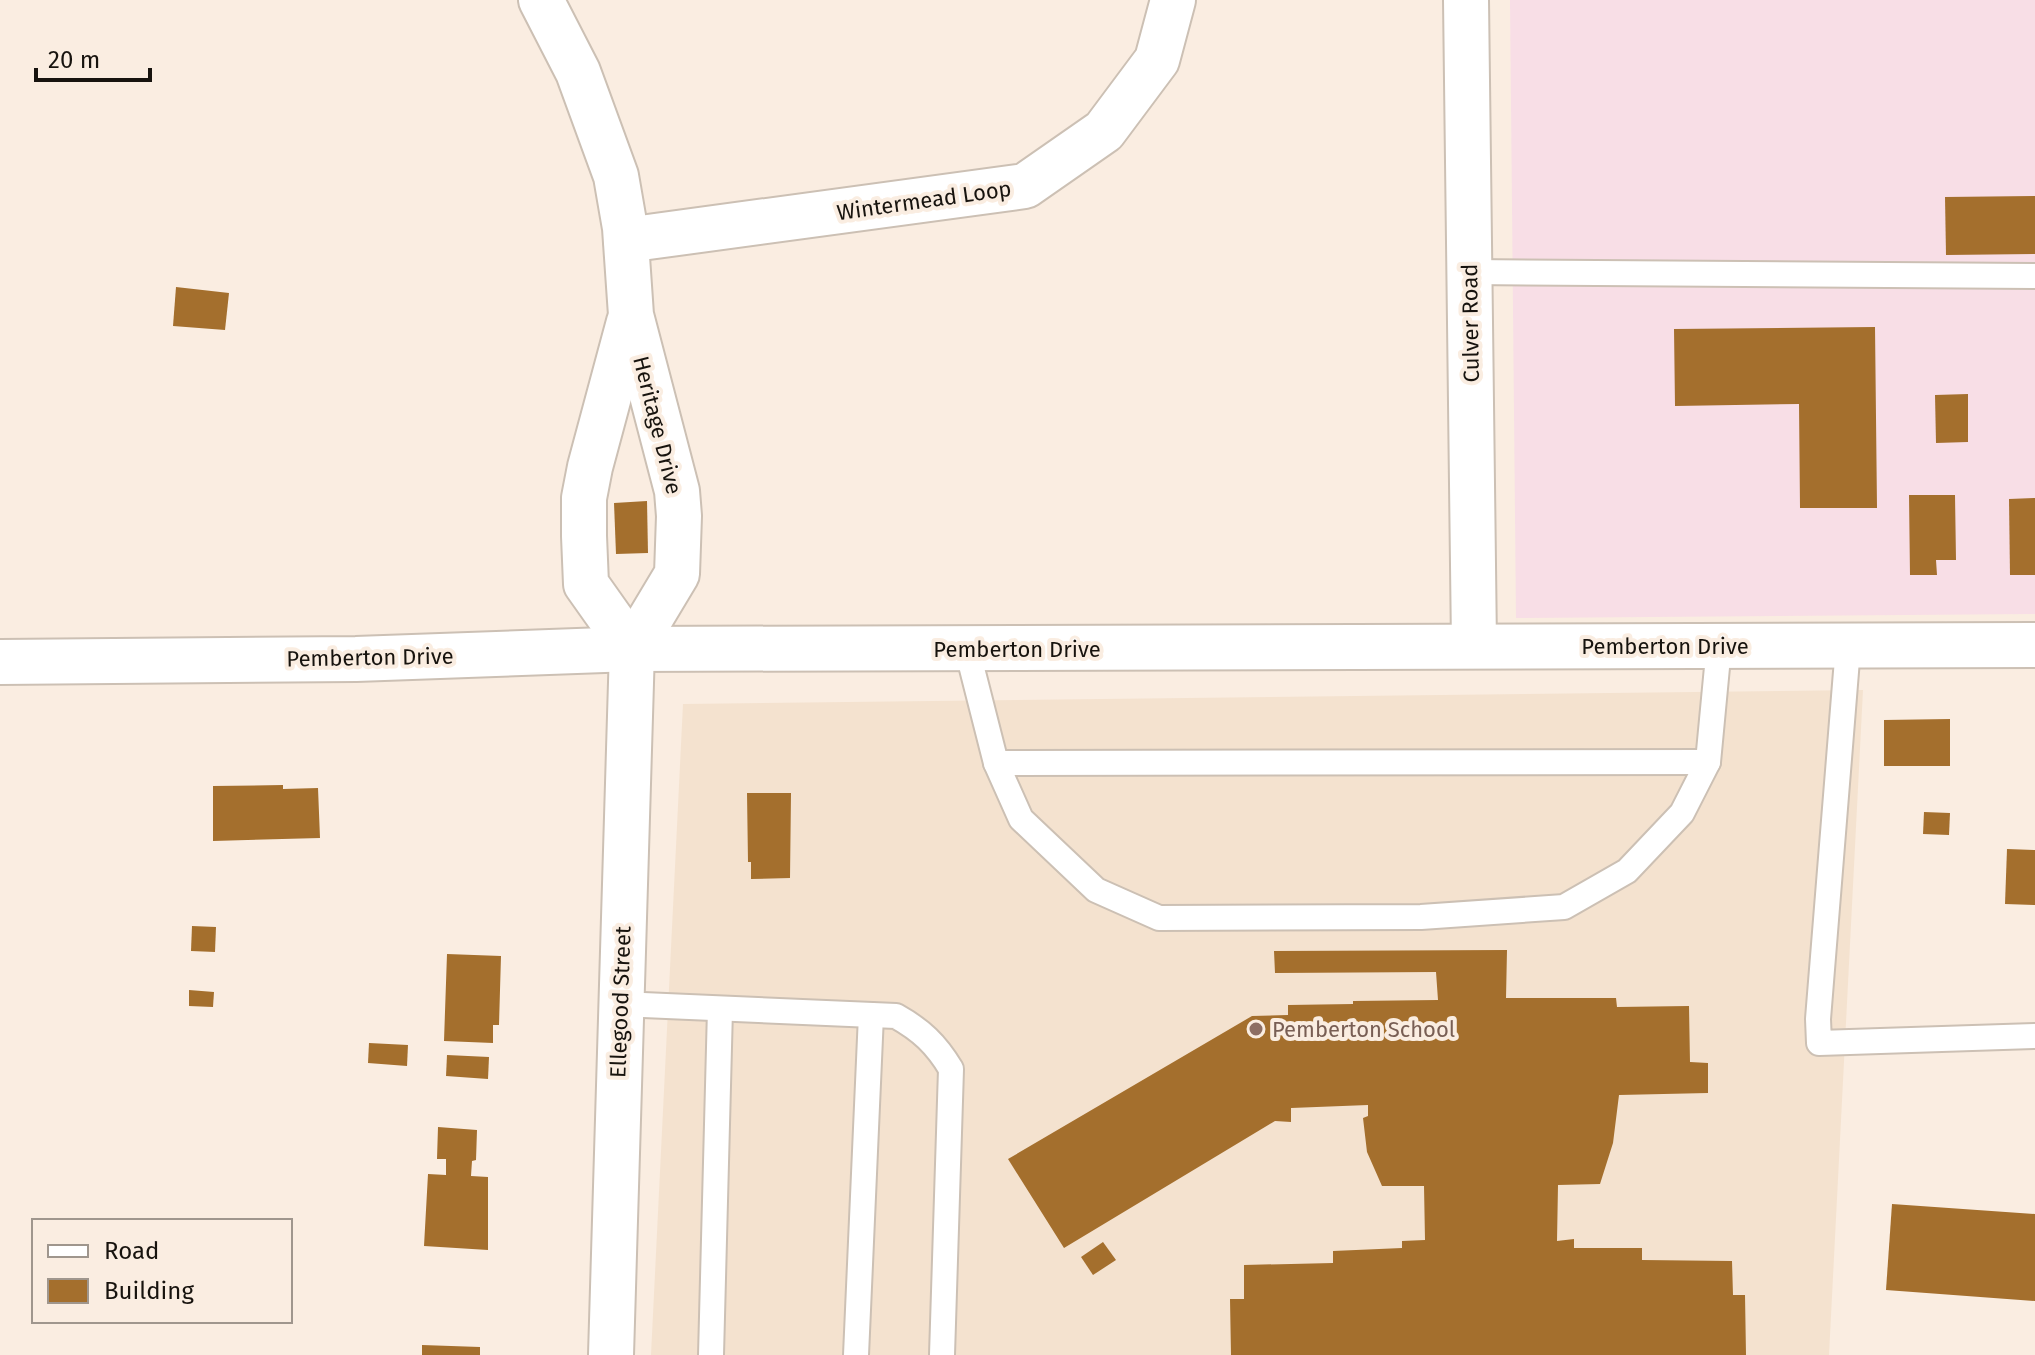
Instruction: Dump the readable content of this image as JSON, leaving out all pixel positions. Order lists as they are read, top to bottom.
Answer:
{
  "streets": {
    "street": [
      "Wintermead Loop",
      "Culver Road",
      "Heritage Drive",
      "Pemberton Drive",
      "Ellegood Street"
    ]
  },
  "crossings": [
    ["Wintermead Loop", "Heritage Drive"],
    ["Culver Road", "Pemberton Drive"],
    ["Heritage Drive", "Pemberton Drive"],
    ["Heritage Drive", "Ellegood Street"],
    ["Pemberton Drive", "Ellegood Street"]
  ],
  "places": ["Pemberton School"],
  "legend": ["Road", "Building"],
  "scale_bar": "20 m"
}
